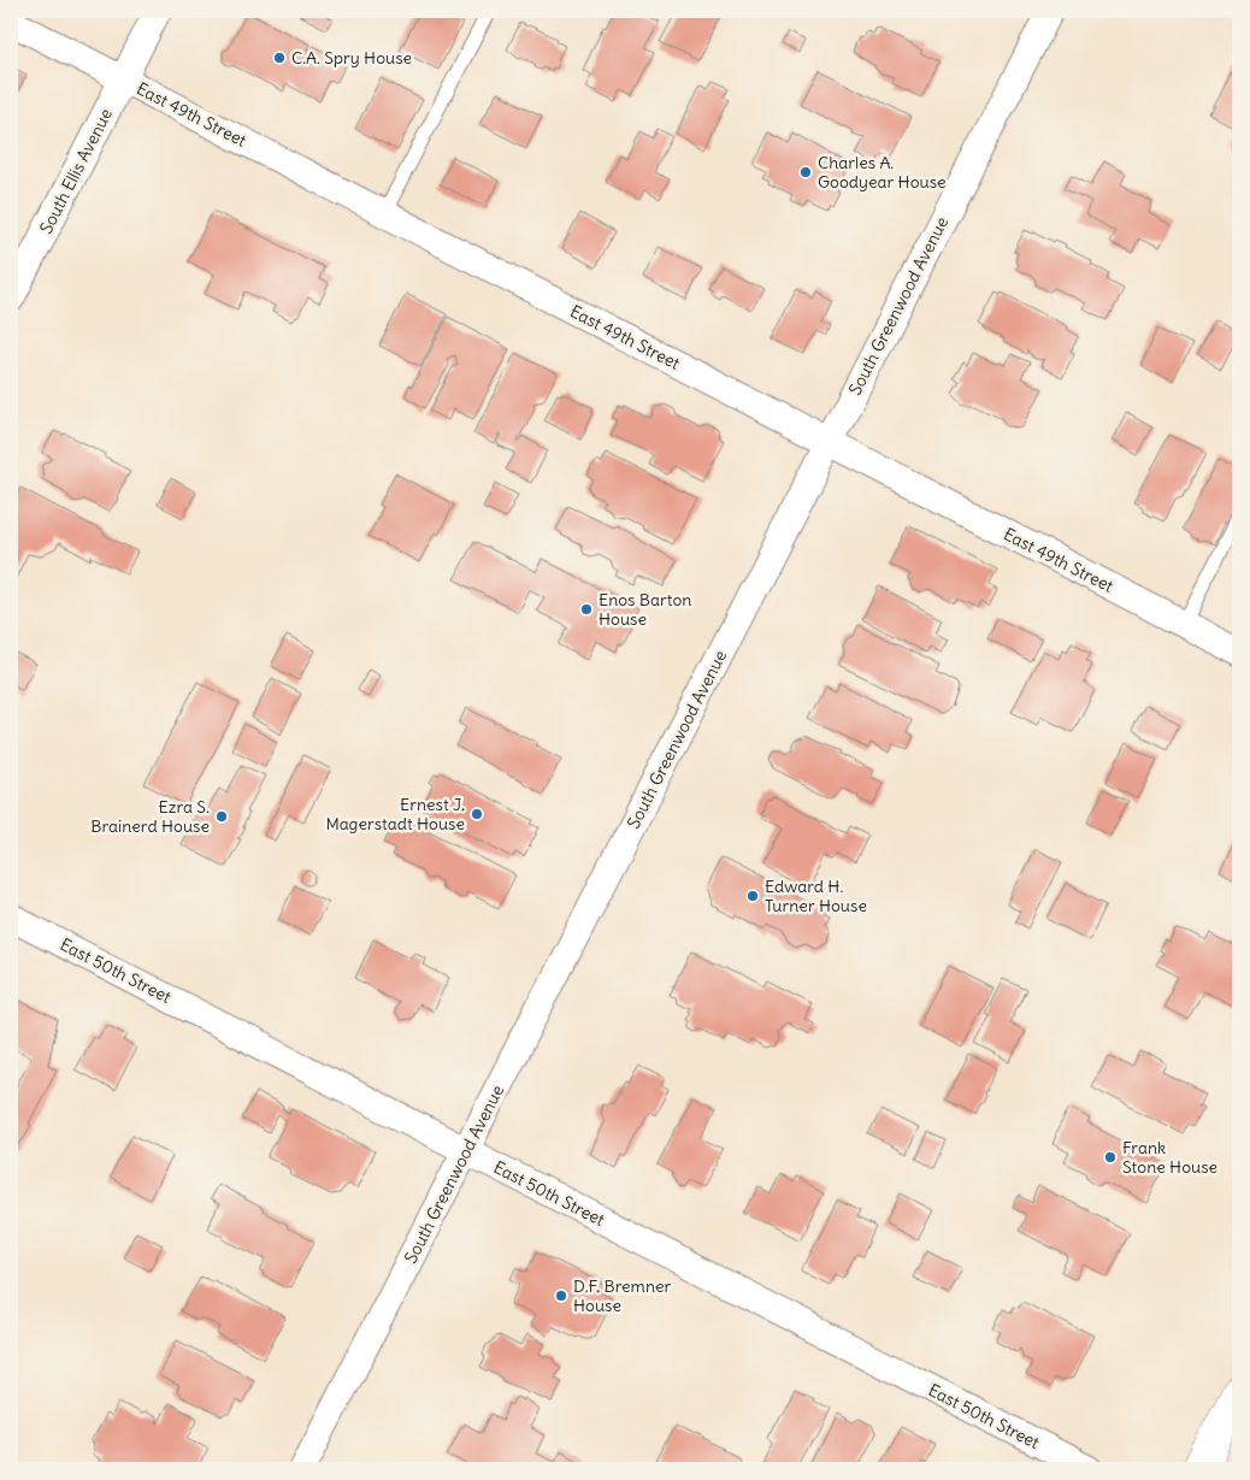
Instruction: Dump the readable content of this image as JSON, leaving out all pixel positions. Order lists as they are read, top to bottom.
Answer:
{
  "streets": {
    "street": [
      "East 49th Street",
      "South Ellis Avenue",
      "South Greenwood Avenue",
      "East 50th Street"
    ]
  },
  "crossings": [
    ["East 49th Street", "South Ellis Avenue"],
    ["East 49th Street", "South Greenwood Avenue"],
    ["South Greenwood Avenue", "East 50th Street"]
  ],
  "places": [
    "C.A. Spry House",
    "Charles A. Goodyear House",
    "Enos Barton House",
    "Ernest J. Magerstadt House",
    "Ezra S. Brainerd House",
    "Edward H. Turner House",
    "Frank Stone House",
    "D.F. Bremner House"
  ]
}
